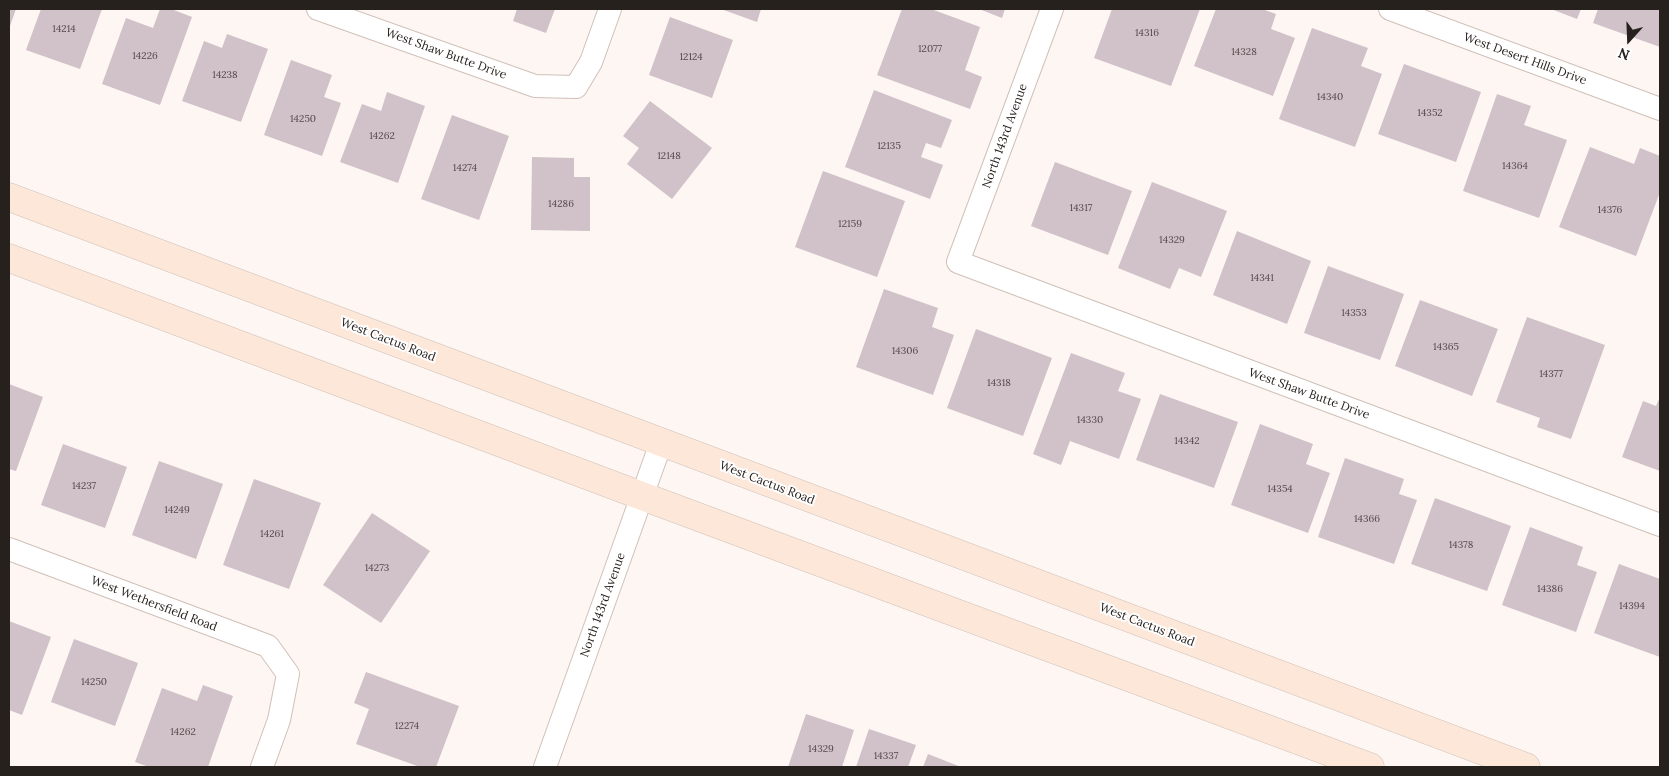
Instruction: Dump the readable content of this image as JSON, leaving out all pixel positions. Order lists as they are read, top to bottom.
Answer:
{
  "streets": {
    "main road": ["West Cactus Road"],
    "street": [
      "West Shaw Butte Drive",
      "West Desert Hills Drive",
      "North 143rd Avenue",
      "West Wethersfield Road"
    ]
  },
  "crossings": [
    ["West Shaw Butte Drive", "North 143rd Avenue"],
    ["North 143rd Avenue", "West Cactus Road"]
  ],
  "house_numbers": [
    "14214",
    "14316",
    "12077",
    "14328",
    "14226",
    "12124",
    "14238",
    "14340",
    "14352",
    "14250",
    "14262",
    "12135",
    "12148",
    "14364",
    "14274",
    "14286",
    "14317",
    "14376",
    "12159",
    "14329",
    "14341",
    "14353",
    "14365",
    "14306",
    "14377",
    "14318",
    "14330",
    "14342",
    "14237",
    "14354",
    "14249",
    "14366",
    "14261",
    "14378",
    "14273",
    "14386",
    "14394",
    "14250",
    "12274",
    "14262",
    "14329",
    "14337"
  ],
  "north": "bottom"
}
